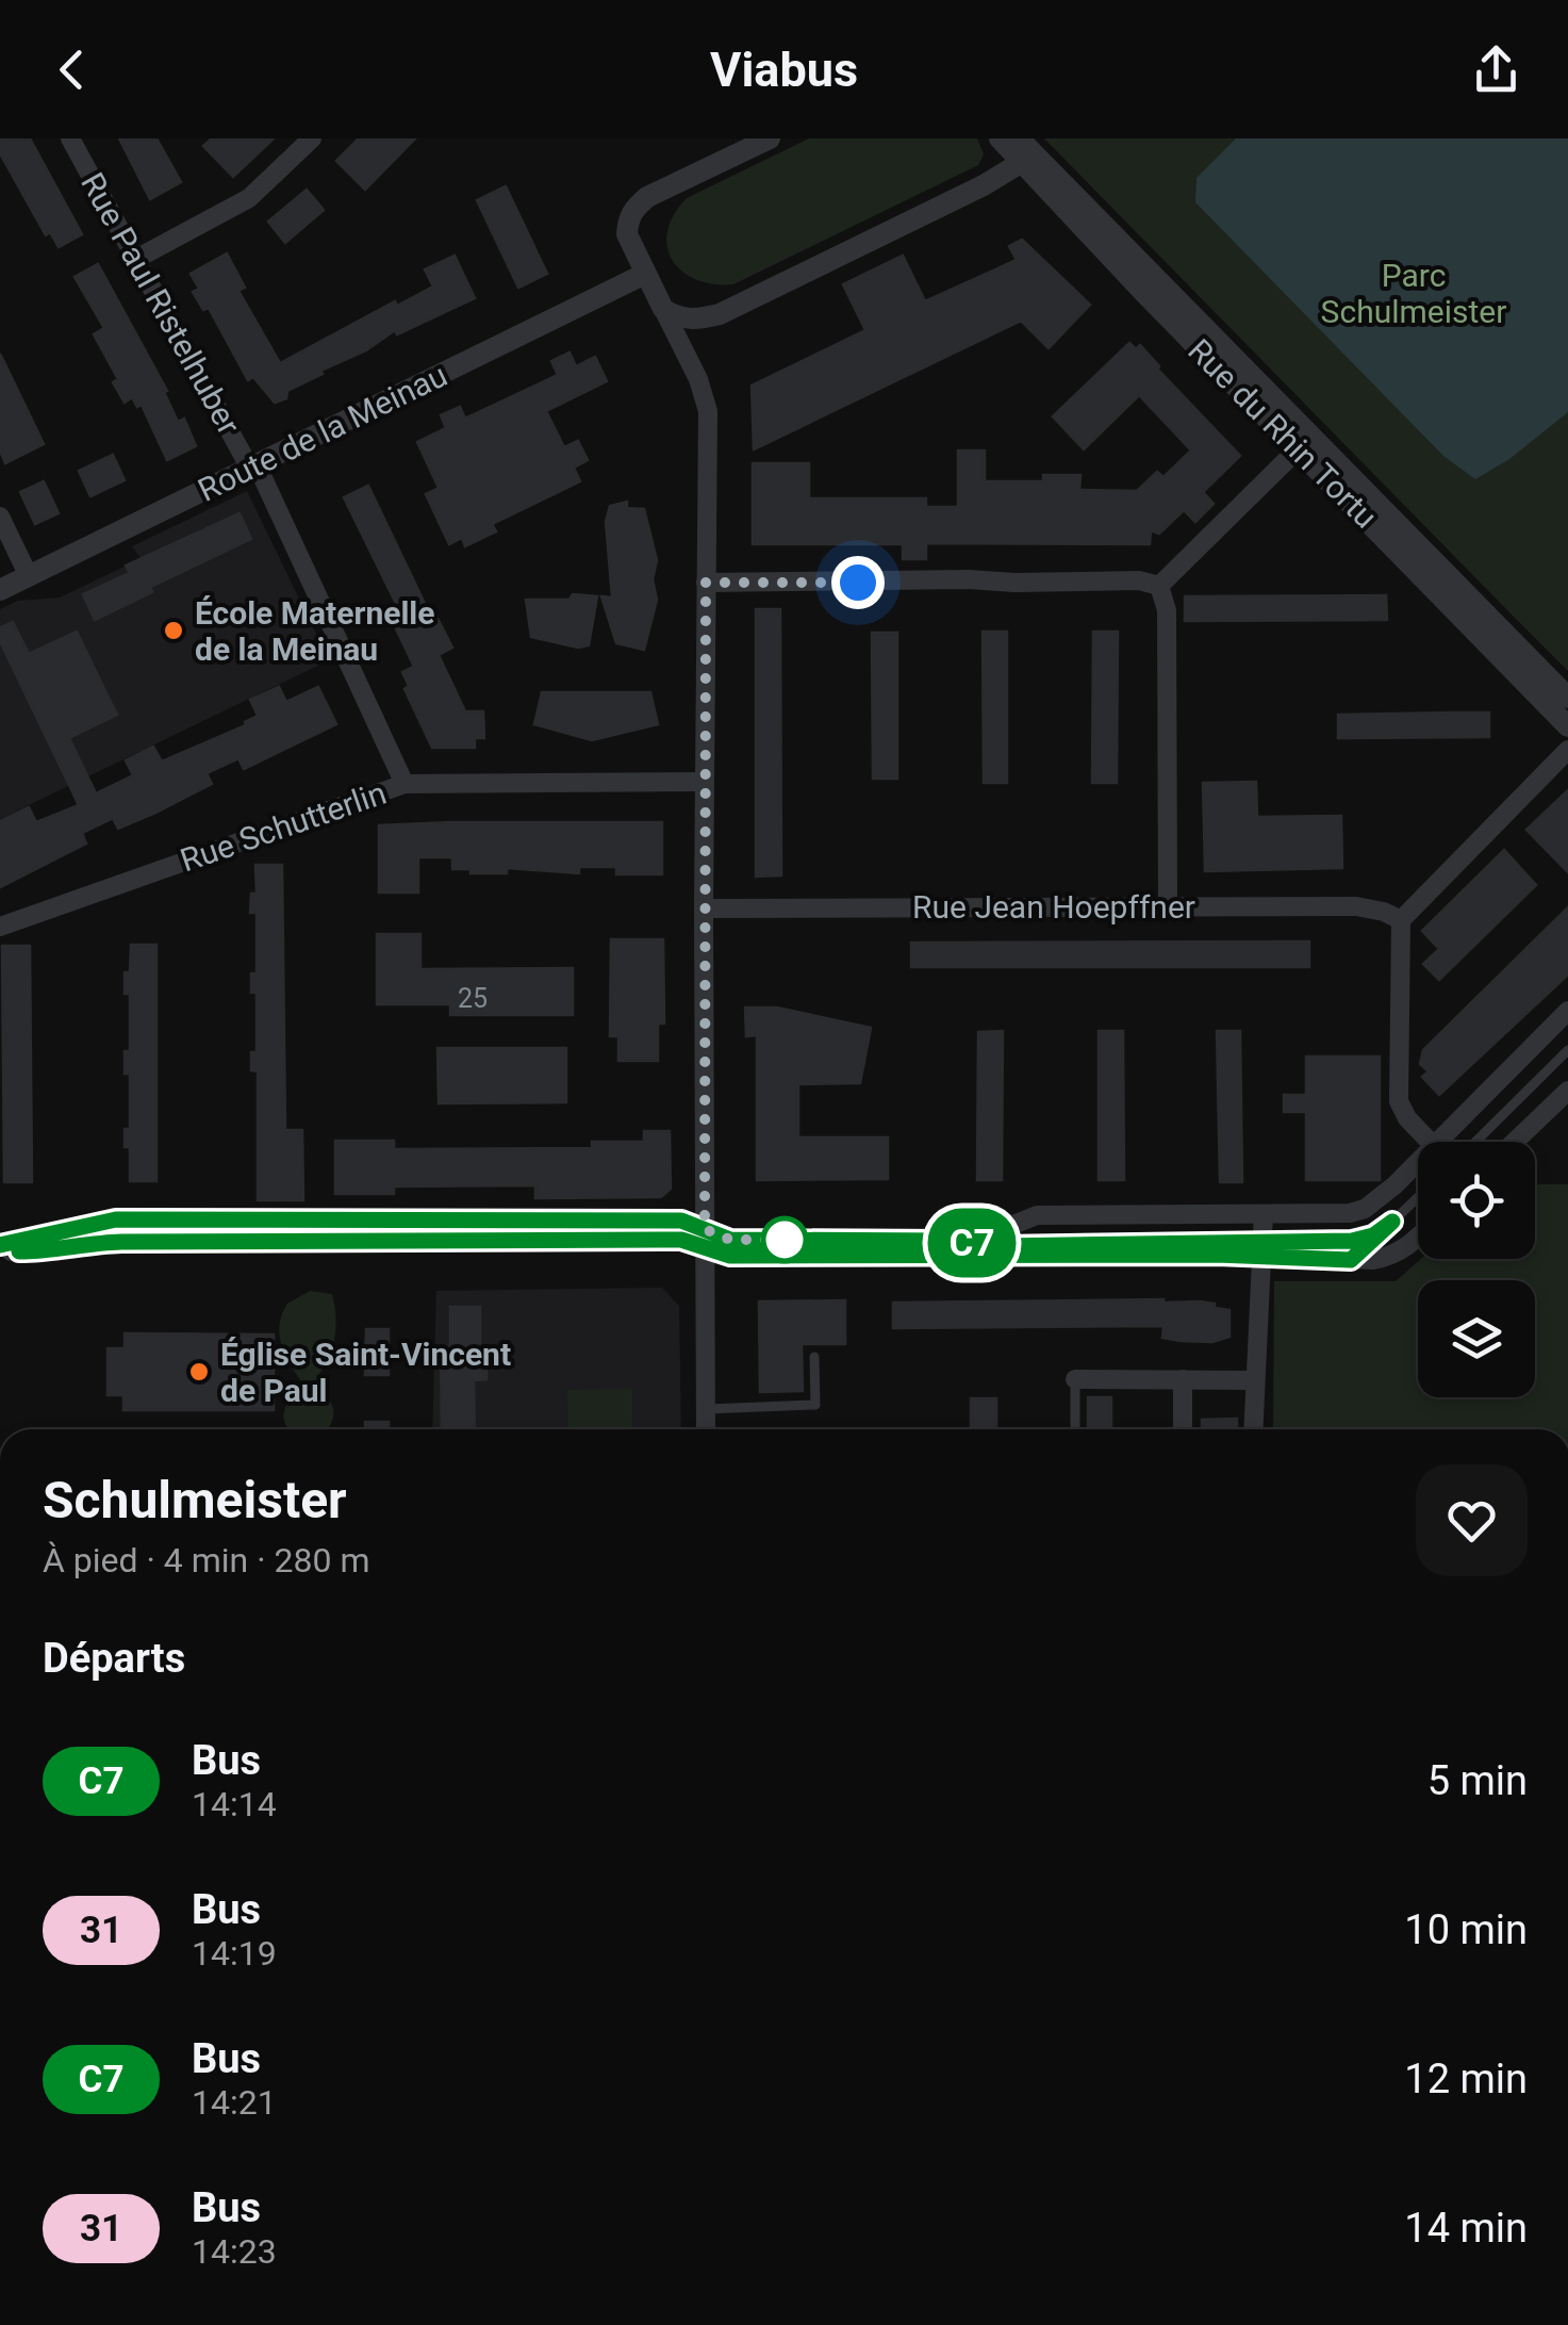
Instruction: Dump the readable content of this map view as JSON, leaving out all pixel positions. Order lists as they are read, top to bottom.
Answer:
{
  "streets": {
    "street": [
      "Rue Paul Ristelhuber",
      "Route de la Meinau",
      "Rue du Rhin Tortu",
      "Rue Schutterlin",
      "Rue Jean Hoepffner"
    ]
  },
  "crossings": [
    ["Rue Paul Ristelhuber", "Route de la Meinau"],
    ["Rue Paul Ristelhuber", "Rue Schutterlin"]
  ],
  "parks": ["Parc Schulmeister"],
  "places": ["École Maternelle de la Meinau", "Église Saint-Vincent de Paul"],
  "lines": ["bus line C7"],
  "house_numbers": ["25"],
  "page": {
    "header": "Viabus",
    "on_map": "C7",
    "heading": [
      ["Schulmeister", "À pied · 4 min · 280 m"],
      "Départs"
    ],
    "list": [
      {
        "mark": "C7",
        "name": "Bus",
        "note": "14:14",
        "value": "5 min"
      },
      {
        "mark": "31",
        "name": "Bus",
        "note": "14:19",
        "value": "10 min"
      },
      {
        "mark": "C7",
        "name": "Bus",
        "note": "14:21",
        "value": "12 min"
      },
      {
        "mark": "31",
        "name": "Bus",
        "note": "14:23",
        "value": "14 min"
      }
    ]
  }
}
